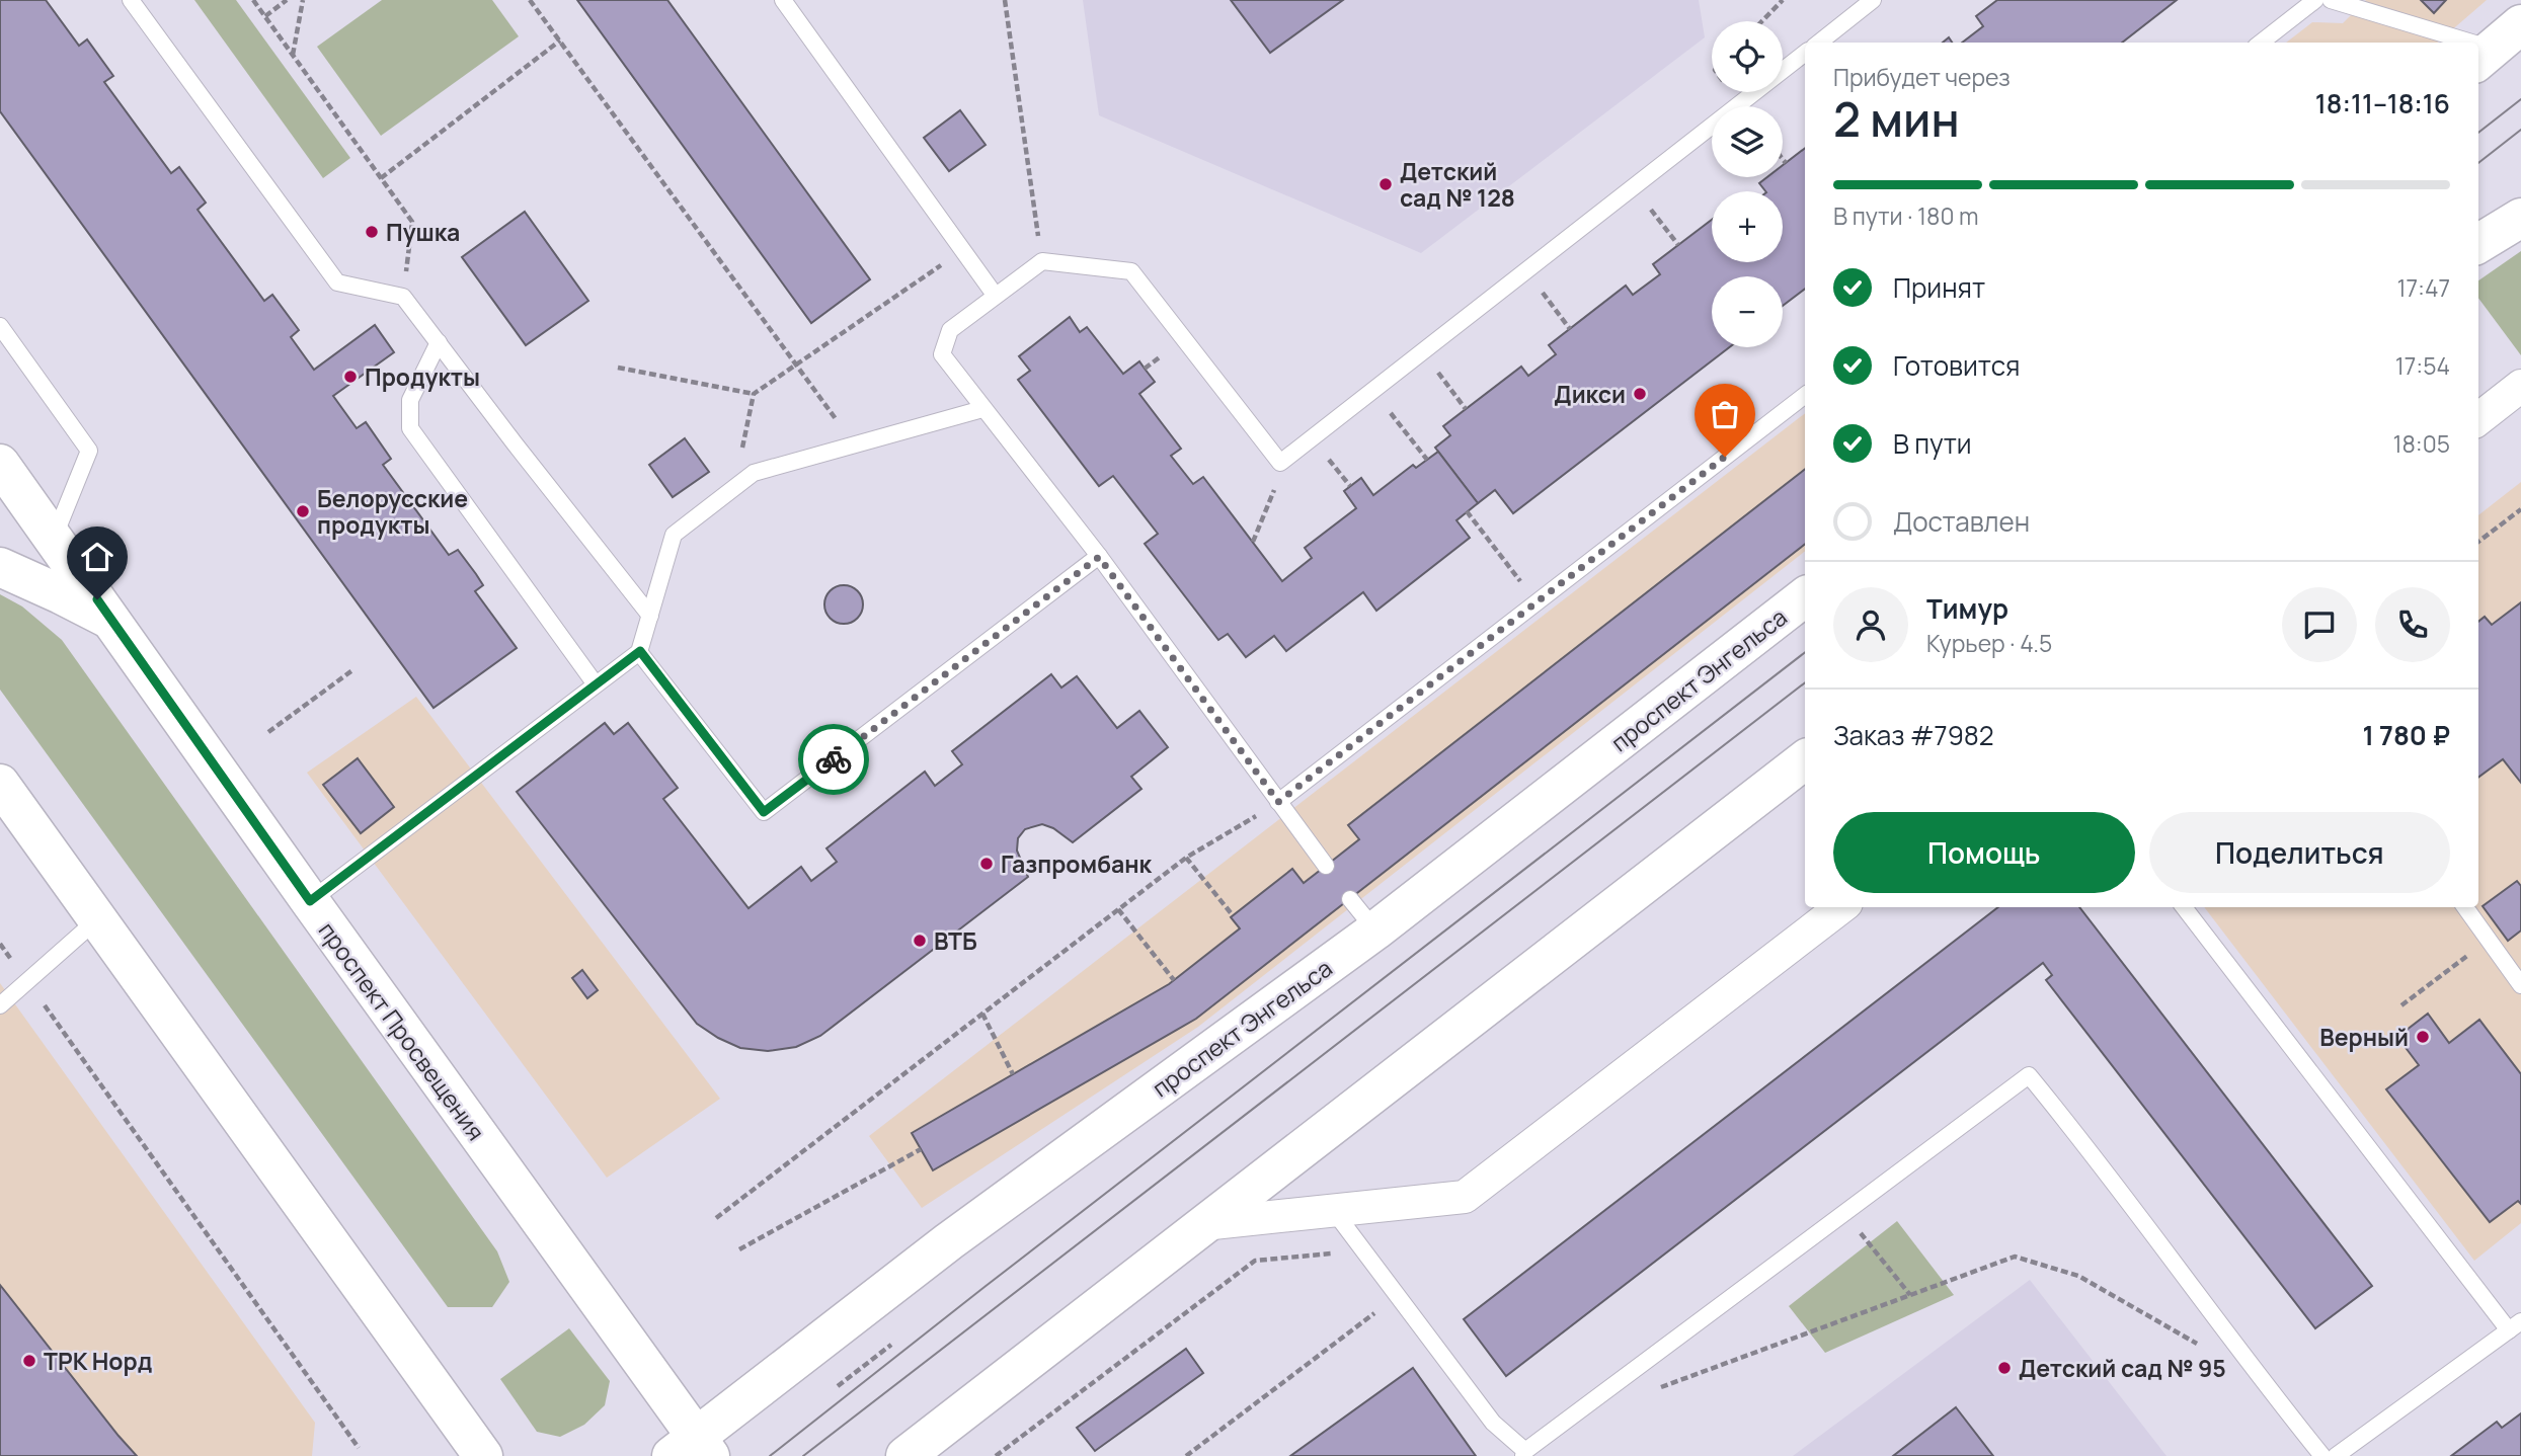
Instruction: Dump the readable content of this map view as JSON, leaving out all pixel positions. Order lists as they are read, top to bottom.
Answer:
{
  "streets": {
    "main road": ["проспект Энгельса", "проспект Просвещения"]
  },
  "crossings": [
    ["проспект Энгельса", "проспект Просвещения"]
  ],
  "places": [
    "Детский сад № 128",
    "Пушка",
    "Продукты",
    "Дикси",
    "Белорусские продукты",
    "Газпромбанк",
    "ВТБ",
    "Верный",
    "ТРК Норд",
    "Детский сад № 95"
  ],
  "page": {
    "map_buttons": ["+", "−"],
    "heading": ["2 мин", "Прибудет через", "18:11–18:16"],
    "panel": [
      "Тимур",
      "Курьер · 4.5",
      "Заказ #7982",
      "1 780 ₽"
    ],
    "bar": "В пути · 180 m",
    "list": [
      ["Принят", "17:47"],
      ["Готовится", "17:54"],
      ["В пути", "18:05"],
      "Доставлен"
    ],
    "buttons": ["Помощь", "Поделиться"]
  }
}
